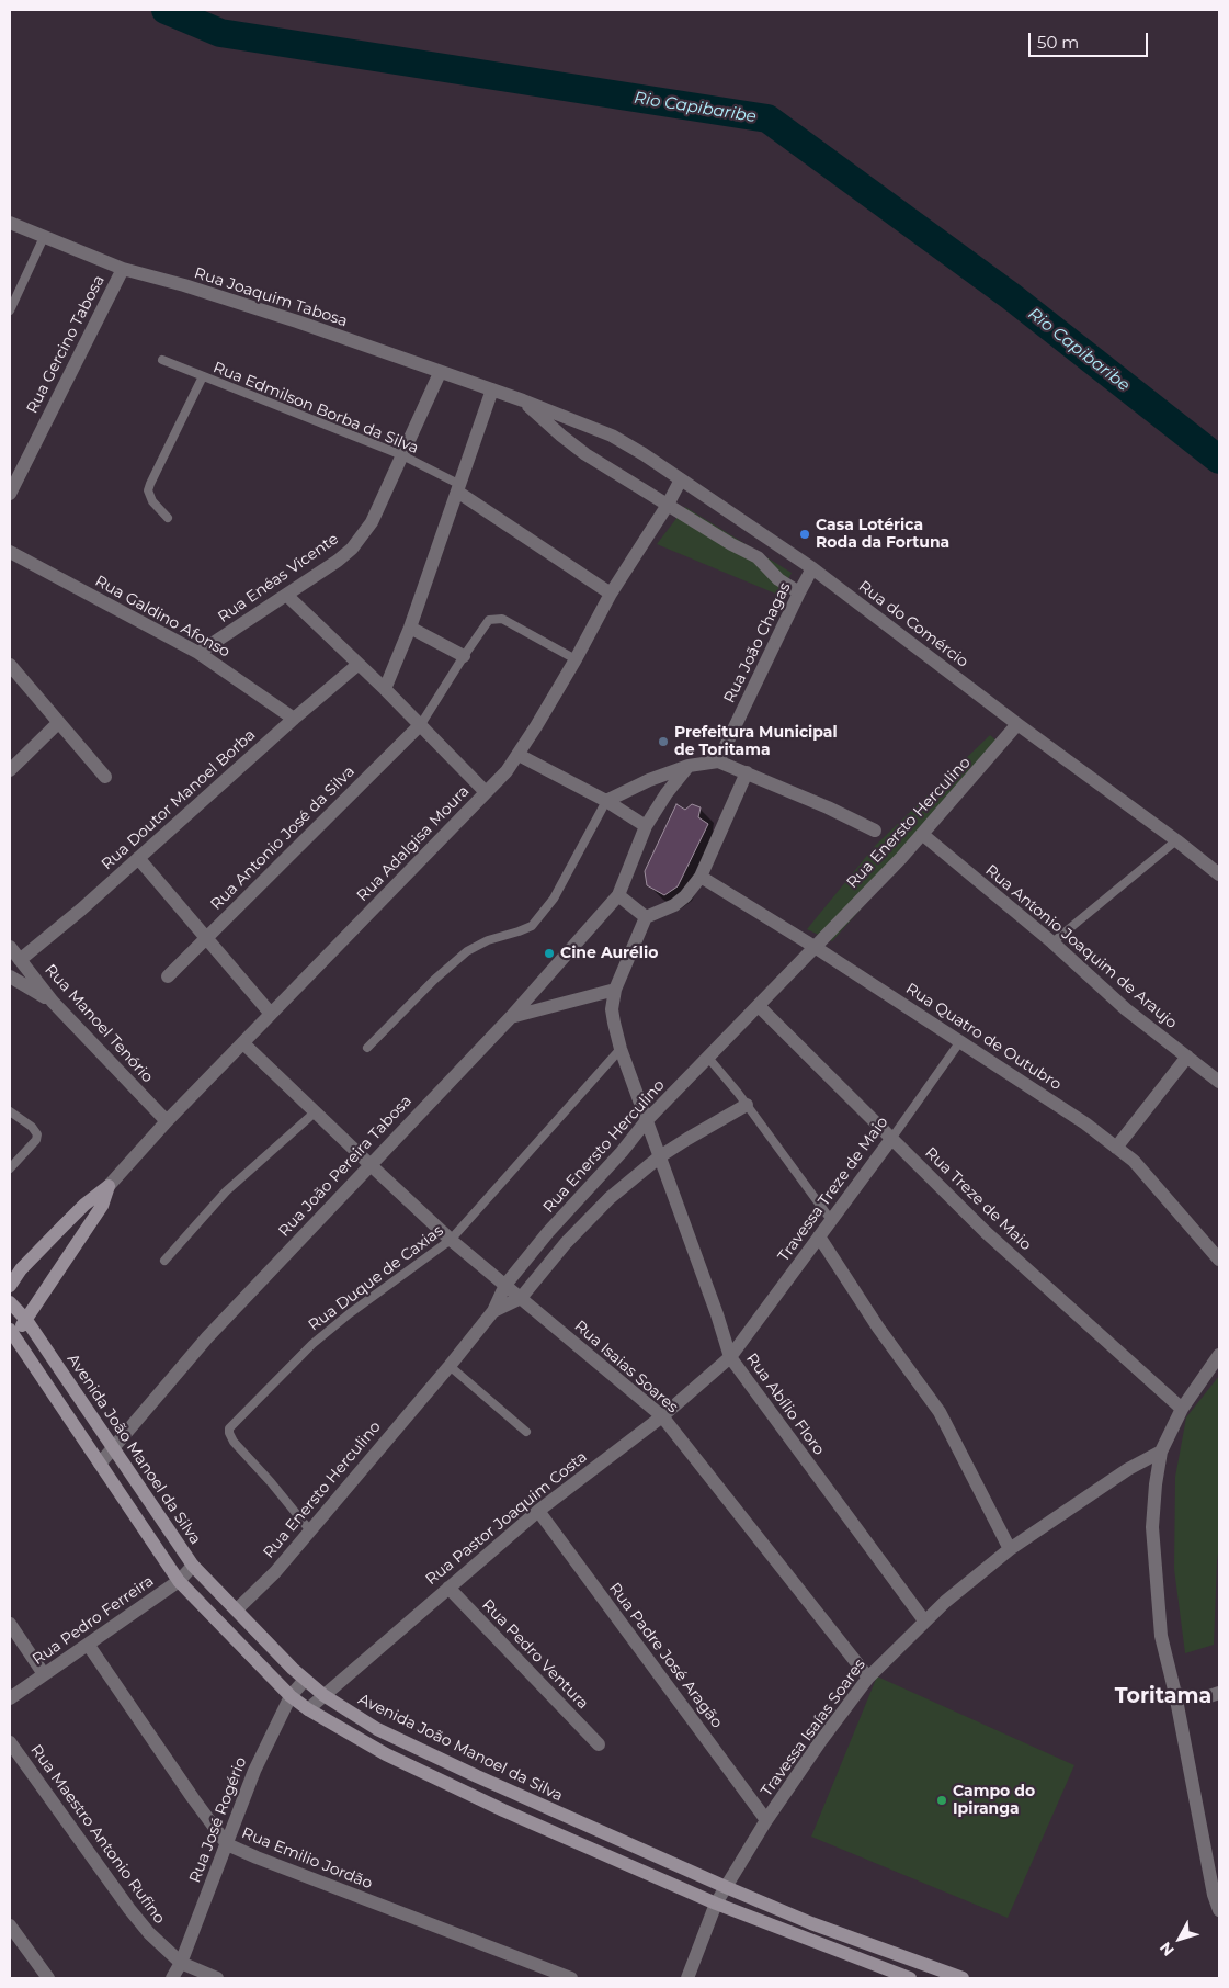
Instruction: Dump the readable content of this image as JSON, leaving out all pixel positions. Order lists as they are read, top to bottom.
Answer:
{
  "streets": {
    "street": [
      "Rua Joaquim Tabosa",
      "Rua Gercino Tabosa",
      "Rua Enéas Vicente",
      "Rua Galdino Afonso",
      "Rua do Comércio",
      "Rua João Chagas",
      "Rua Doutor Manoel Borba",
      "Rua Enersto Herculino",
      "Rua Antonio José da Silva",
      "Rua Adalgisa Moura",
      "Rua Antonio Joaquim de Araujo",
      "Rua Manoel Tenório",
      "Rua Quatro de Outubro",
      "Rua João Pereira Tabosa",
      "Travessa Treze de Maio",
      "Rua Treze de Maio",
      "Rua Isaias Soares",
      "Rua Abílio Floro",
      "Avenida João Manoel da Silva",
      "Rua Pastor Joaquim Costa",
      "Rua Pedro Ferreira",
      "Rua Pedro Ventura",
      "Rua Padre José Aragão",
      "Travessa Isaías Soares",
      "Rua José Rogério",
      "Rua Maestro Antonio Rufino",
      "Rua Emilio Jordão"
    ],
    "lane": ["Rua Edmilson Borba da Silva", "Rua Duque de Caxias"]
  },
  "crossings": [
    ["Rua Joaquim Tabosa", "Rua Gercino Tabosa"],
    ["Rua Joaquim Tabosa", "Rua Enéas Vicente"],
    ["Rua Joaquim Tabosa", "Rua do Comércio"],
    ["Rua Joaquim Tabosa", "Rua Adalgisa Moura"],
    ["Rua Edmilson Borba da Silva", "Rua Enéas Vicente"],
    ["Rua Enéas Vicente", "Rua Galdino Afonso"],
    ["Rua Galdino Afonso", "Rua Doutor Manoel Borba"],
    ["Rua do Comércio", "Rua João Chagas"],
    ["Rua do Comércio", "Rua Enersto Herculino"],
    ["Rua do Comércio", "Rua Adalgisa Moura"],
    ["Rua Doutor Manoel Borba", "Rua Manoel Tenório"],
    ["Rua Enersto Herculino", "Rua Antonio Joaquim de Araujo"],
    ["Rua Enersto Herculino", "Rua Quatro de Outubro"],
    ["Rua Enersto Herculino", "Rua Treze de Maio"],
    ["Rua Enersto Herculino", "Rua Duque de Caxias"],
    ["Rua Enersto Herculino", "Rua Isaias Soares"],
    ["Rua Enersto Herculino", "Rua Abílio Floro"],
    ["Rua Enersto Herculino", "Avenida João Manoel da Silva"],
    ["Rua Adalgisa Moura", "Rua Manoel Tenório"],
    ["Rua Adalgisa Moura", "Rua Isaias Soares"],
    ["Rua Quatro de Outubro", "Travessa Treze de Maio"],
    ["Rua João Pereira Tabosa", "Rua Isaias Soares"],
    ["Rua João Pereira Tabosa", "Avenida João Manoel da Silva"],
    ["Travessa Treze de Maio", "Rua Treze de Maio"],
    ["Travessa Treze de Maio", "Rua Abílio Floro"],
    ["Travessa Treze de Maio", "Rua Pastor Joaquim Costa"],
    ["Rua Duque de Caxias", "Rua Isaias Soares"],
    ["Rua Duque de Caxias", "Rua Abílio Floro"],
    ["Rua Isaias Soares", "Rua Pastor Joaquim Costa"],
    ["Rua Isaias Soares", "Travessa Isaías Soares"],
    ["Rua Abílio Floro", "Rua Pastor Joaquim Costa"],
    ["Rua Abílio Floro", "Travessa Isaías Soares"],
    ["Avenida João Manoel da Silva", "Rua Pastor Joaquim Costa"],
    ["Avenida João Manoel da Silva", "Rua Pedro Ferreira"],
    ["Avenida João Manoel da Silva", "Travessa Isaías Soares"],
    ["Avenida João Manoel da Silva", "Rua José Rogério"],
    ["Rua Pastor Joaquim Costa", "Rua Pedro Ventura"],
    ["Rua Pastor Joaquim Costa", "Rua Padre José Aragão"],
    ["Rua Pedro Ferreira", "Rua Emilio Jordão"],
    ["Rua Padre José Aragão", "Travessa Isaías Soares"],
    ["Rua José Rogério", "Rua Maestro Antonio Rufino"],
    ["Rua José Rogério", "Rua Emilio Jordão"]
  ],
  "districts": ["Toritama"],
  "water": ["Rio Capibaribe"],
  "places": [
    "Casa Lotérica Roda da Fortuna",
    "Prefeitura Municipal de Toritama",
    "Cine Aurélio",
    "Campo do Ipiranga"
  ],
  "scale_bar": "50 m",
  "north": "bottom left"
}
